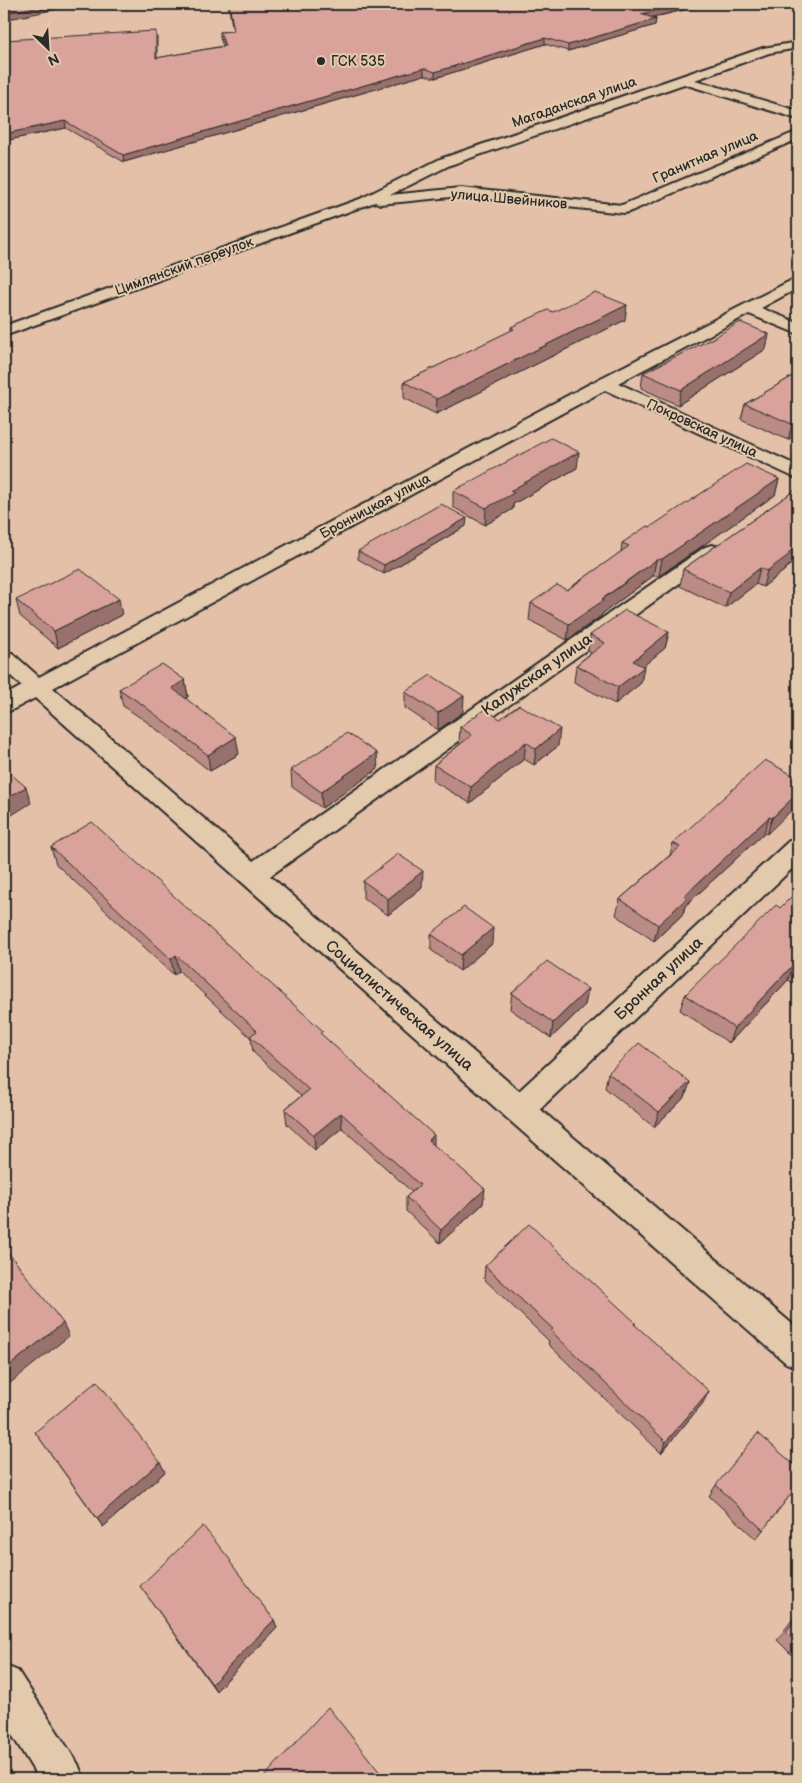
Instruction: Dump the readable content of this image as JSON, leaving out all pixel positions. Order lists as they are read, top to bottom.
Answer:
{
  "streets": {
    "street": [
      "Магаданская улица",
      "Гранитная улица",
      "улица Швейников",
      "Цимлянский переулок",
      "Покровская улица",
      "Бронницкая улица",
      "Калужская улица",
      "Бронная улица",
      "Социалистическая улица"
    ]
  },
  "crossings": [
    ["Магаданская улица", "улица Швейников"],
    ["Магаданская улица", "Цимлянский переулок"],
    ["Гранитная улица", "улица Швейников"],
    ["улица Швейников", "Цимлянский переулок"],
    ["Покровская улица", "Бронницкая улица"],
    ["Бронницкая улица", "Социалистическая улица"],
    ["Калужская улица", "Социалистическая улица"],
    ["Бронная улица", "Социалистическая улица"]
  ],
  "places": ["ГСК 535"],
  "north": "bottom right"
}
